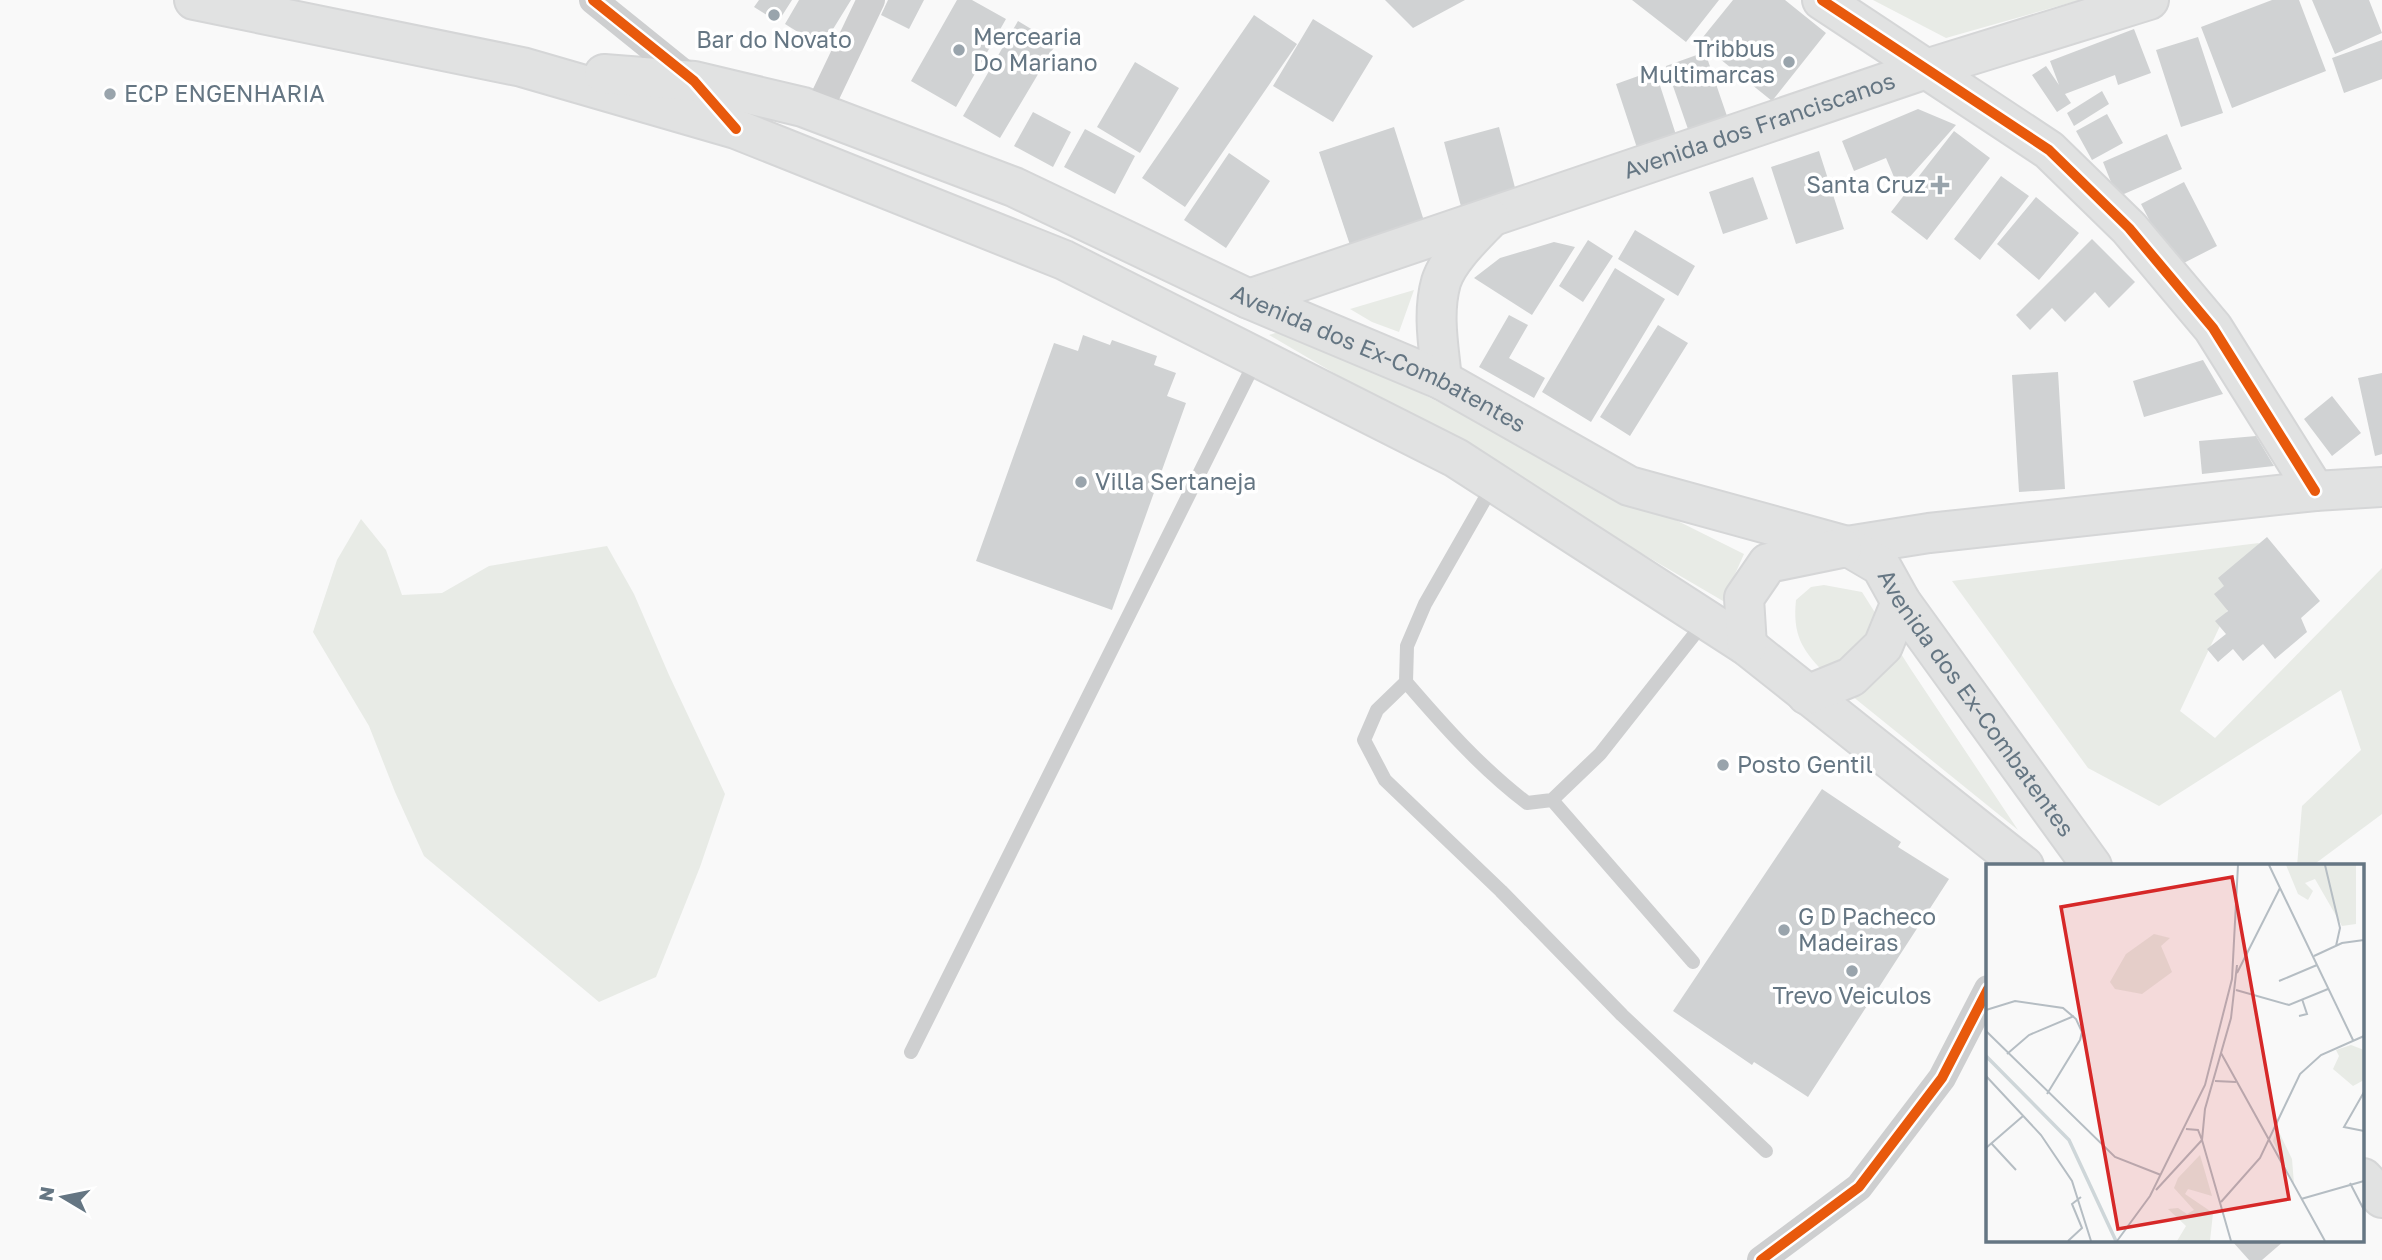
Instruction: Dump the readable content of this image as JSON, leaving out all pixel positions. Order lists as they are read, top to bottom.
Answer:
{
  "streets": {
    "main road": ["Avenida dos Franciscanos", "Avenida dos Ex-Combatentes"]
  },
  "crossings": [
    ["Avenida dos Franciscanos", "Avenida dos Ex-Combatentes"]
  ],
  "places": {
    "other": [
      "Bar do Novato",
      "Mercearia Do Mariano",
      "Tribbus Multimarcas",
      "ECP ENGENHARIA",
      "Villa Sertaneja",
      "Posto Gentil",
      "G D Pacheco Madeiras",
      "Trevo Veiculos"
    ],
    "health": ["Santa Cruz"]
  },
  "north": "left"
}
